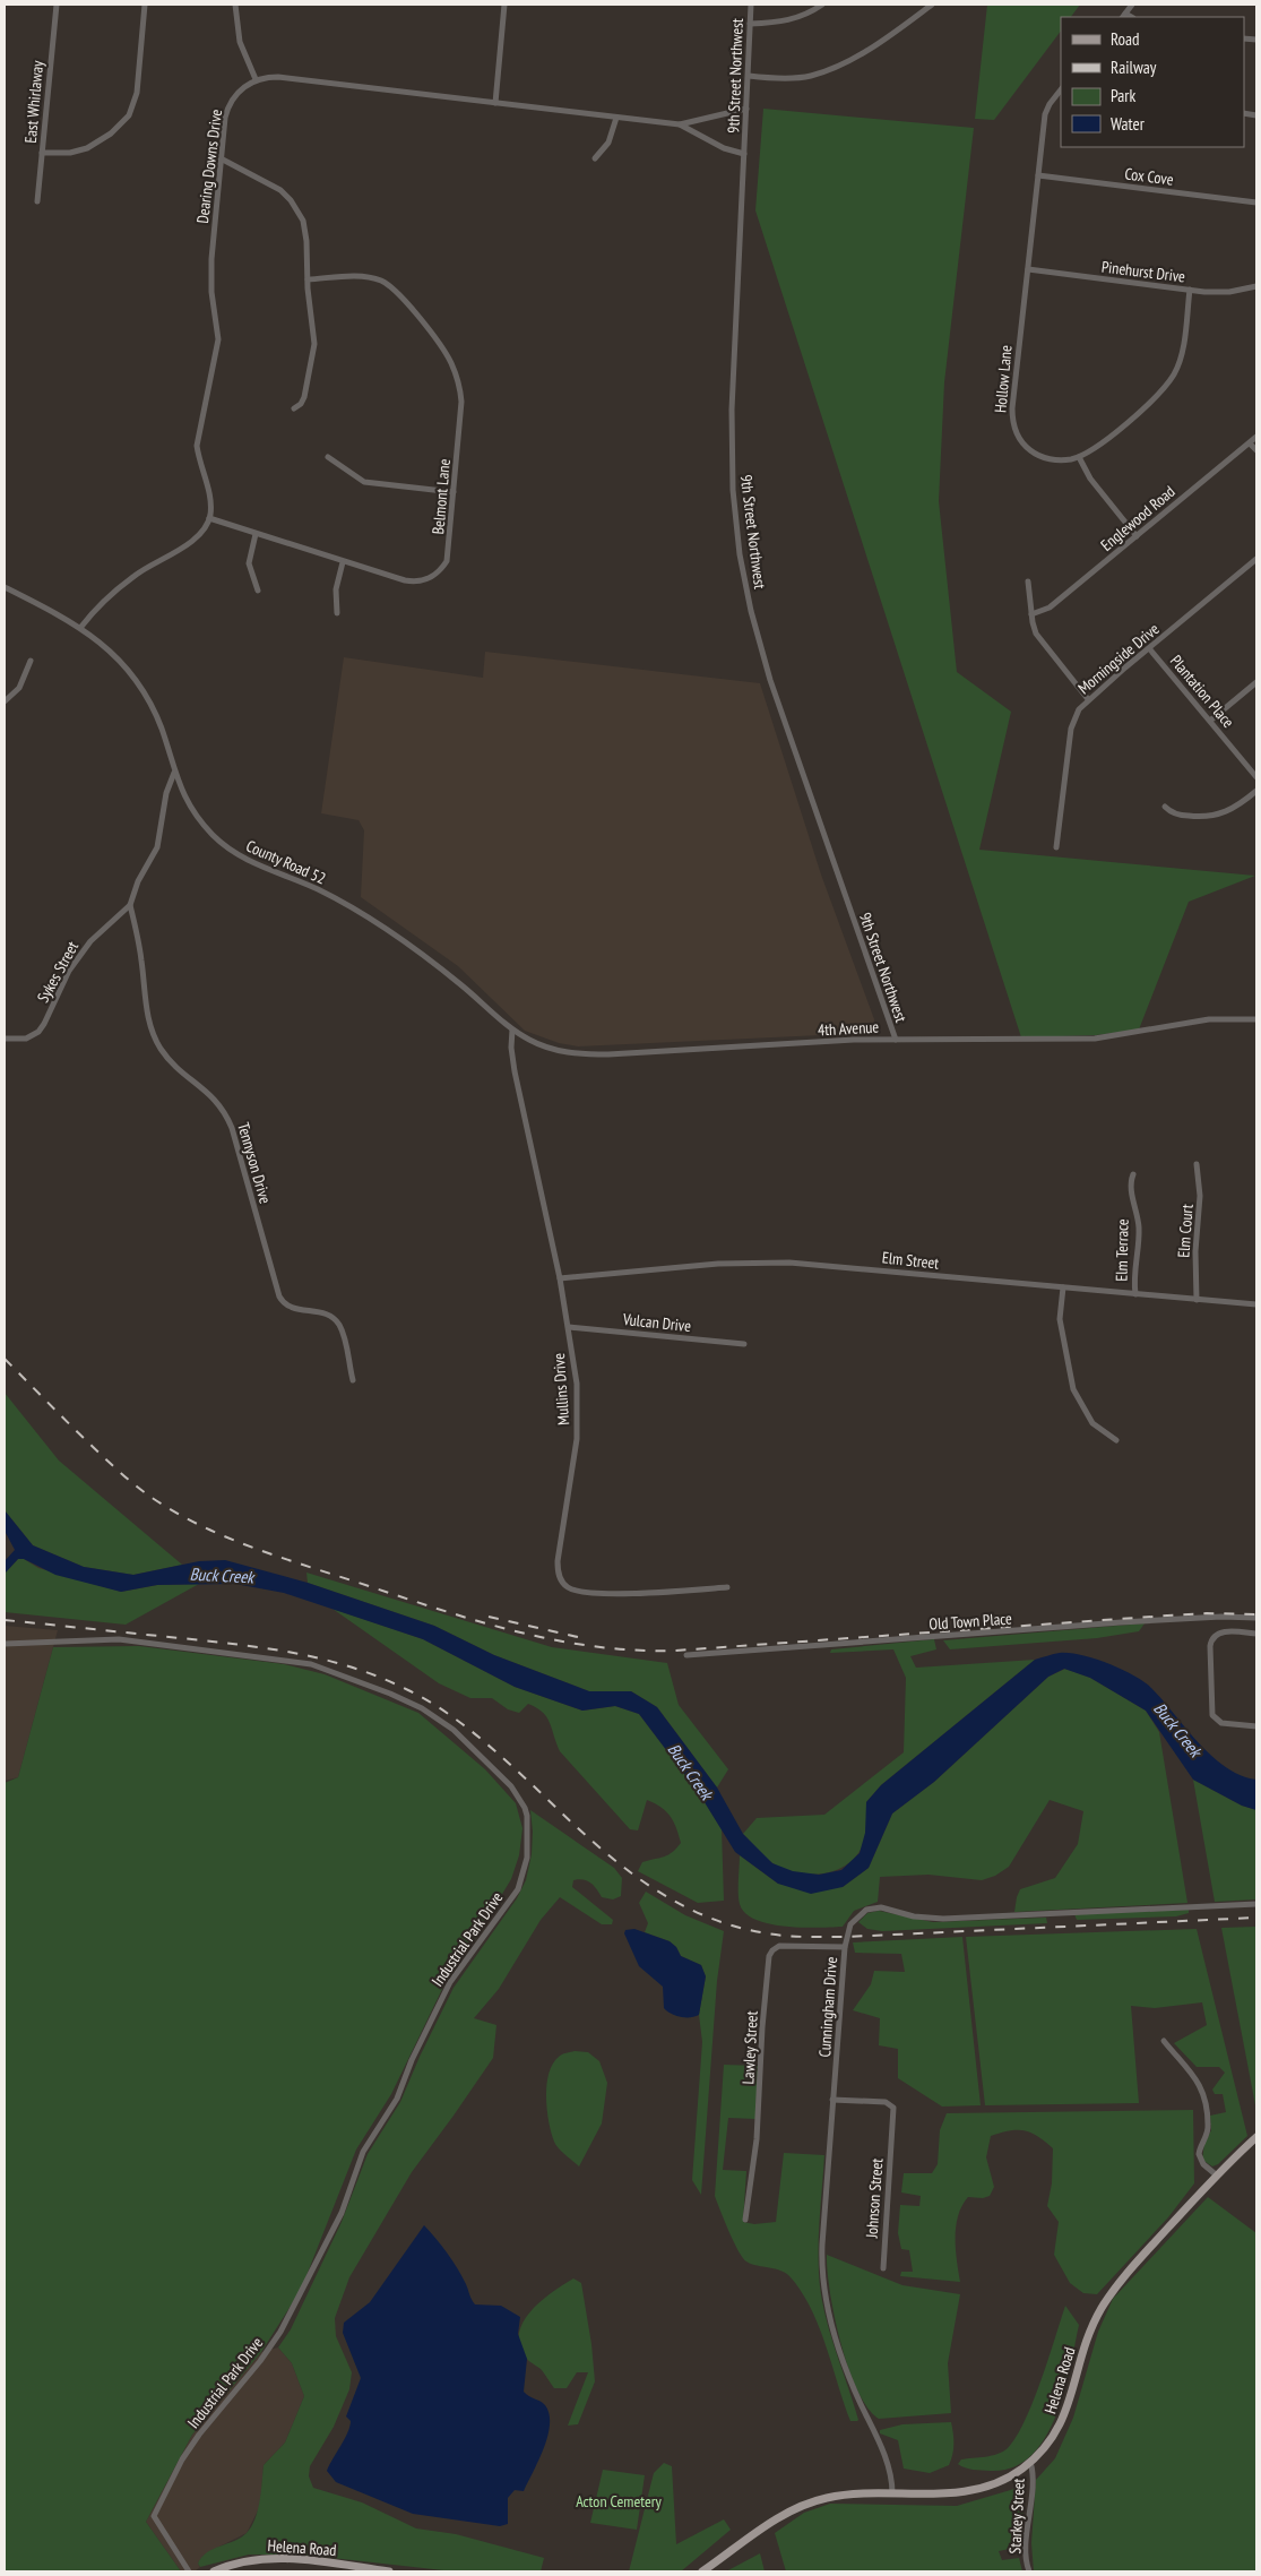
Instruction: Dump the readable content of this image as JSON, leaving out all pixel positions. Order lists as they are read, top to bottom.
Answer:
{
  "streets": {
    "main road": ["Helena Road"],
    "street": [
      "9th Street Northwest",
      "East Whirlaway",
      "Dearing Downs Drive",
      "Cox Cove",
      "Pinehurst Drive",
      "Hollow Lane",
      "Belmont Lane",
      "Englewood Road",
      "Morningside Drive",
      "Plantation Place",
      "County Road 52",
      "Sykes Street",
      "4th Avenue",
      "Tennyson Drive",
      "Elm Court",
      "Elm Terrace",
      "Elm Street",
      "Vulcan Drive",
      "Mullins Drive",
      "Old Town Place",
      "Industrial Park Drive",
      "Cunningham Drive",
      "Lawley Street",
      "Johnson Street",
      "Starkey Street"
    ]
  },
  "crossings": [
    ["9th Street Northwest", "4th Avenue"],
    ["Dearing Downs Drive", "Belmont Lane"],
    ["Cox Cove", "Hollow Lane"],
    ["Pinehurst Drive", "Hollow Lane"],
    ["Morningside Drive", "Plantation Place"],
    ["County Road 52", "4th Avenue"],
    ["County Road 52", "Mullins Drive"],
    ["Sykes Street", "Tennyson Drive"],
    ["4th Avenue", "Mullins Drive"],
    ["Elm Court", "Elm Street"],
    ["Elm Terrace", "Elm Street"],
    ["Elm Street", "Mullins Drive"],
    ["Vulcan Drive", "Mullins Drive"],
    ["Cunningham Drive", "Lawley Street"],
    ["Cunningham Drive", "Johnson Street"],
    ["Cunningham Drive", "Helena Road"],
    ["Helena Road", "Starkey Street"]
  ],
  "water": ["Buck Creek"],
  "parks": ["Acton Cemetery"],
  "legend": [
    "Road",
    "Railway",
    "Park",
    "Water"
  ]
}
